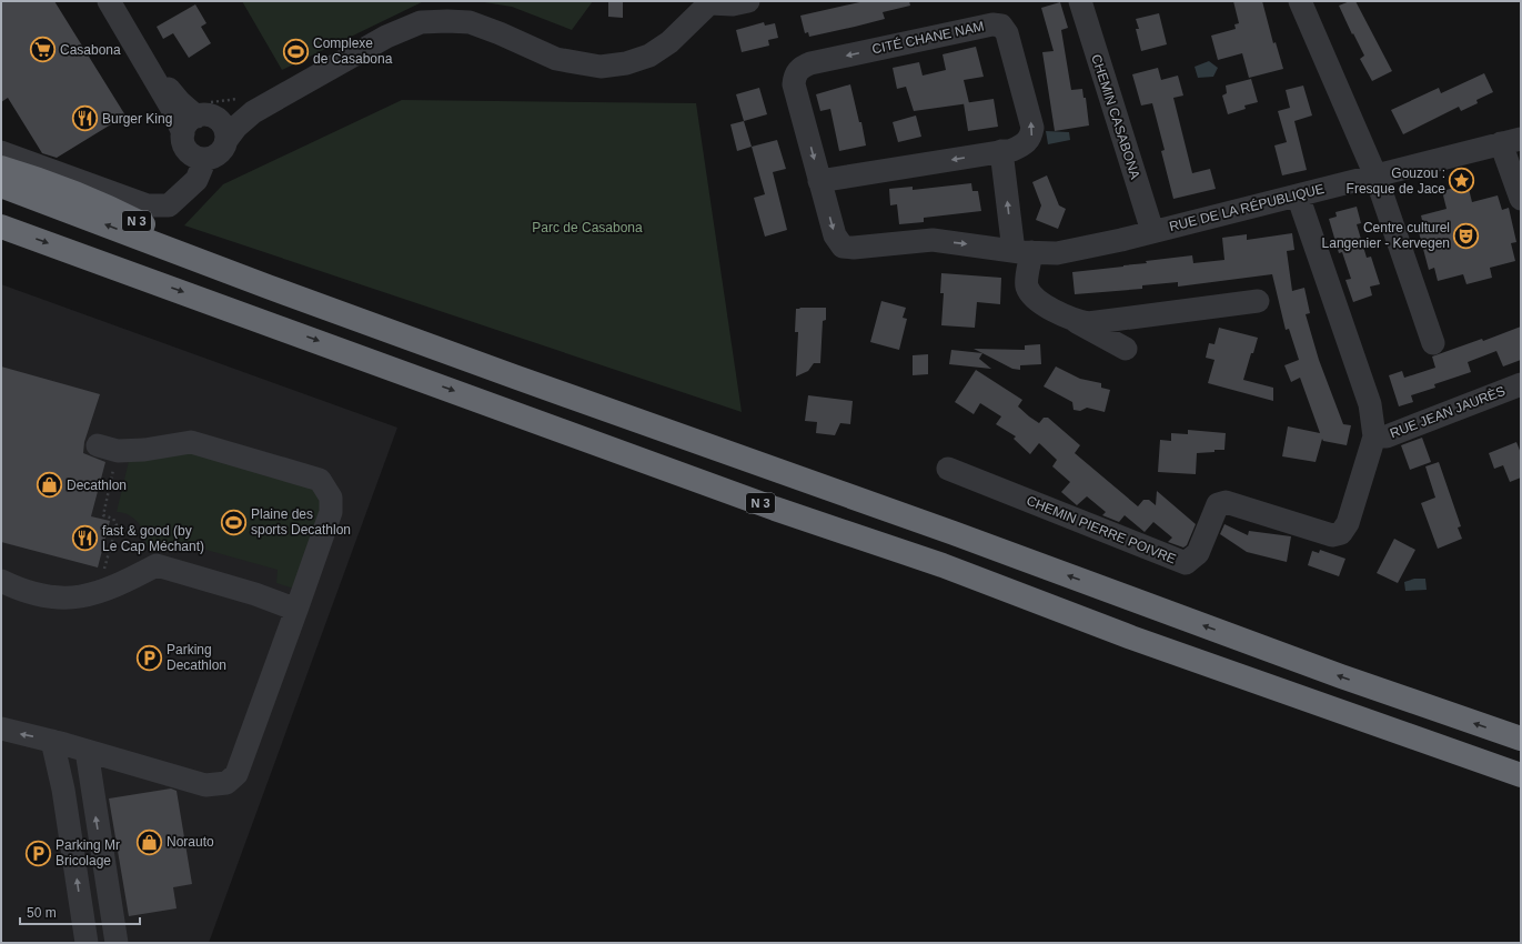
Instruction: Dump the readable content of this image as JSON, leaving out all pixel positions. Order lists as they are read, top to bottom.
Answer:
{
  "streets": {
    "highway": ["N 3"],
    "street": [
      "CITÉ CHANE NAM",
      "CHEMIN CASABONA",
      "RUE DE LA RÉPUBLIQUE",
      "RUE JEAN JAURÈS",
      "CHEMIN PIERRE POIVRE"
    ]
  },
  "crossings": [
    ["CITÉ CHANE NAM", "CHEMIN CASABONA"],
    ["CITÉ CHANE NAM", "RUE DE LA RÉPUBLIQUE"],
    ["CHEMIN CASABONA", "RUE DE LA RÉPUBLIQUE"],
    ["RUE DE LA RÉPUBLIQUE", "CHEMIN PIERRE POIVRE"],
    ["RUE JEAN JAURÈS", "CHEMIN PIERRE POIVRE"]
  ],
  "parks": ["Parc de Casabona"],
  "places": {
    "supermarket": ["Casabona"],
    "sports": ["Complexe de Casabona", "Plaine des sports Decathlon"],
    "restaurant": ["Burger King", "fast & good (by Le Cap Méchant)"],
    "place": ["Gouzou : Fresque de Jace"],
    "theatre": ["Centre culturel Langenier - Kervegen"],
    "shop": ["Decathlon", "Norauto"],
    "parking": ["Parking Decathlon", "Parking Mr Bricolage"]
  },
  "scale_bar": "50 m"
}
